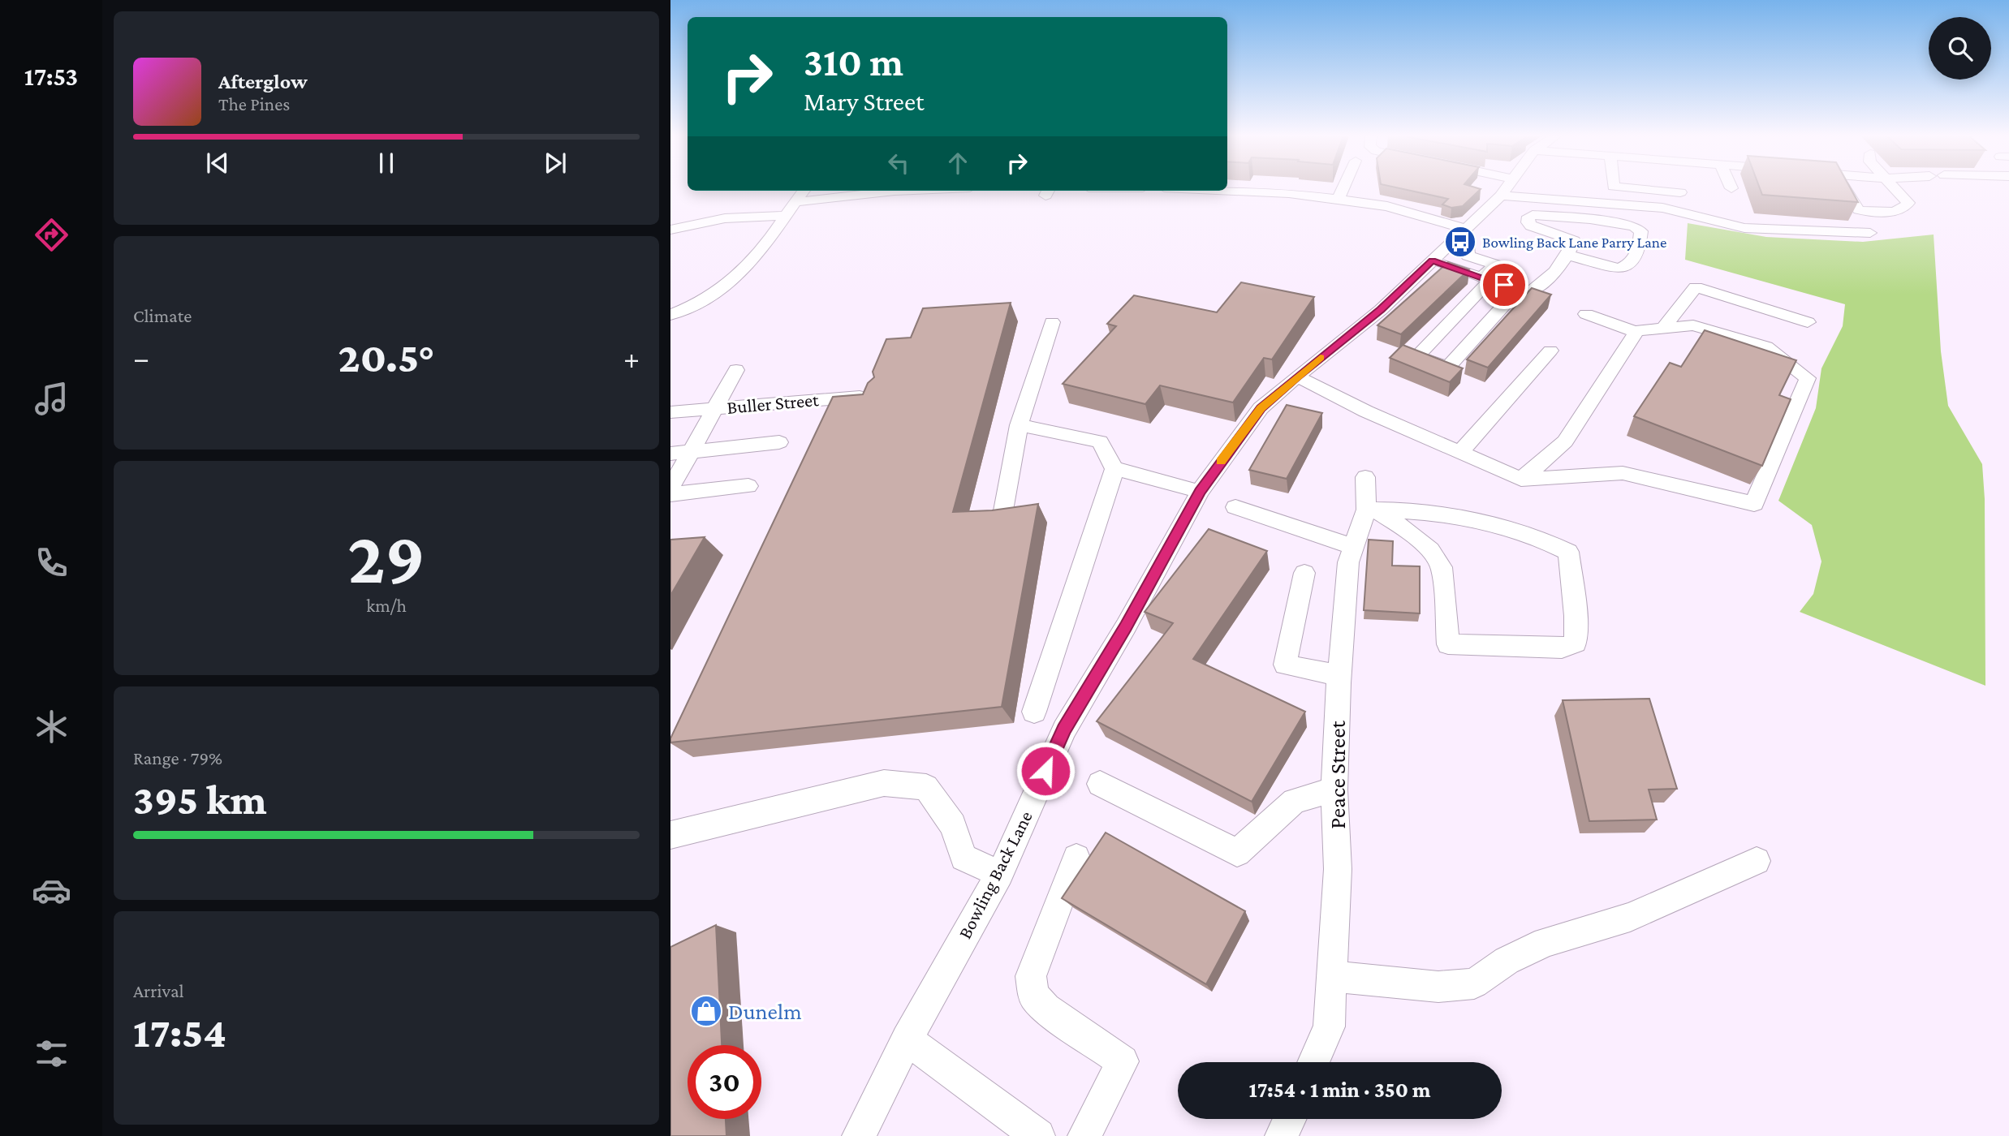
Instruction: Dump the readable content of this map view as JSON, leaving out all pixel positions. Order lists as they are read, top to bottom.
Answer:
{
  "streets": {
    "street": ["Buller Street", "Peace Street", "Bowling Back Lane"]
  },
  "places": {
    "bus stop": ["Bowling Back Lane Parry Lane"],
    "shop": ["Dunelm"]
  },
  "page": {
    "tabs": "17:53",
    "turn": ["310 m", "Mary Street"],
    "song": ["Afterglow", "The Pines"],
    "tile": [
      "Climate",
      ["29", "km/h"],
      ["Range · 79%", "395 km"],
      ["Arrival", "17:54"]
    ],
    "heat": ["−", "20.5°", "+"],
    "limit": "30",
    "trip": "17:54 · 1 min · 350 m"
  }
}
